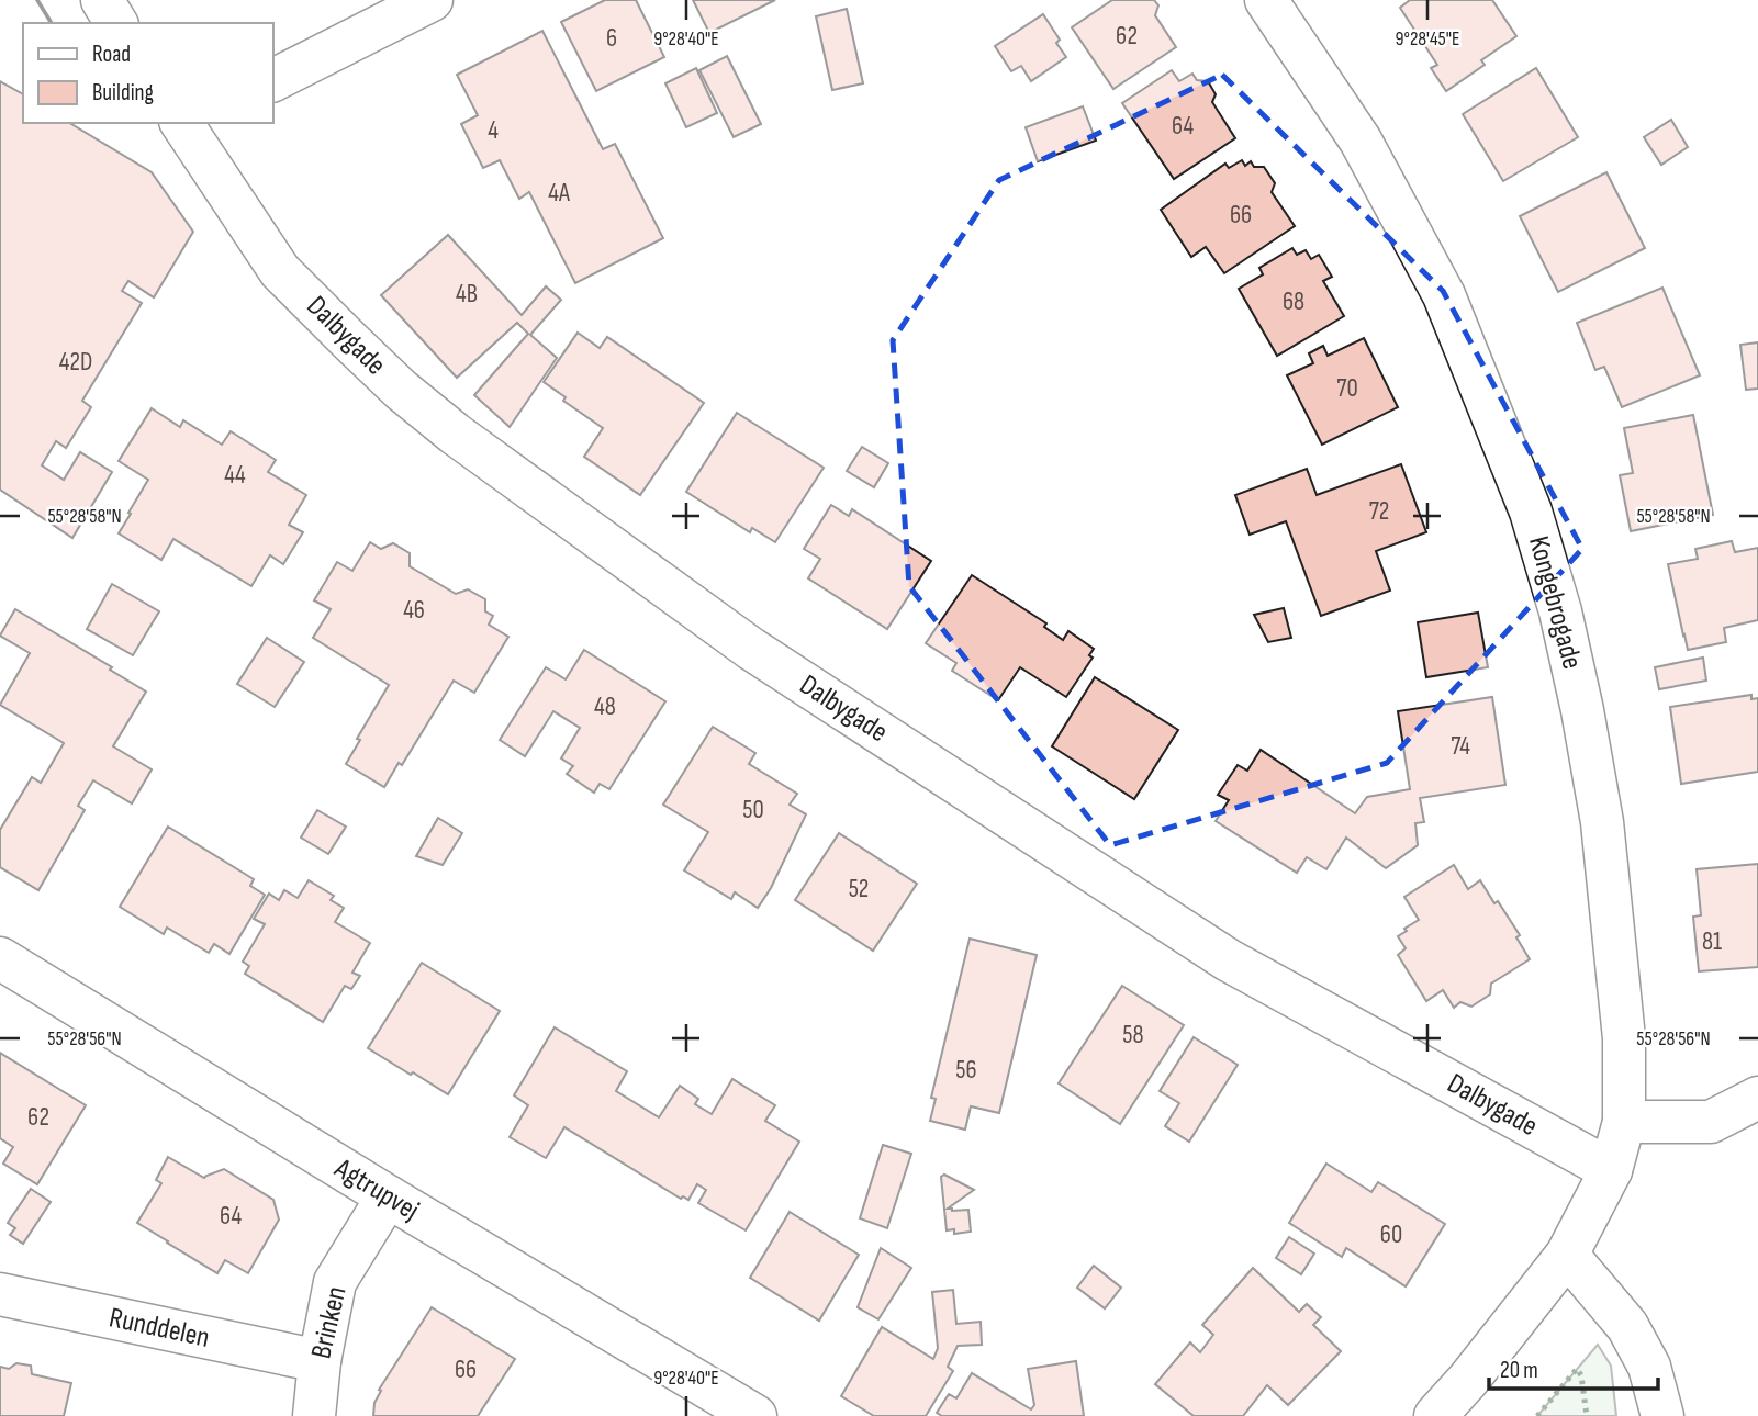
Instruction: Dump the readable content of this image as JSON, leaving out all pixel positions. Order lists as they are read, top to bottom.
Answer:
{
  "streets": {
    "street": [
      "Dalbygade",
      "Kongebrogade",
      "Agtrupvej",
      "Brinken",
      "Runddelen"
    ]
  },
  "crossings": [
    ["Dalbygade", "Kongebrogade"],
    ["Agtrupvej", "Brinken"],
    ["Brinken", "Runddelen"]
  ],
  "house_numbers": [
    "62",
    "6",
    "64",
    "4",
    "4A",
    "66",
    "4B",
    "68",
    "42D",
    "70",
    "44",
    "72",
    "46",
    "48",
    "74",
    "50",
    "52",
    "81",
    "58",
    "56",
    "62",
    "64",
    "60",
    "66"
  ],
  "legend": ["Road", "Building"],
  "scale_bar": "20 m",
  "coordinates": [
    "9°28'40\"E",
    "9°28'45\"E",
    "55°28'58\"N",
    "55°28'56\"N"
  ]
}
